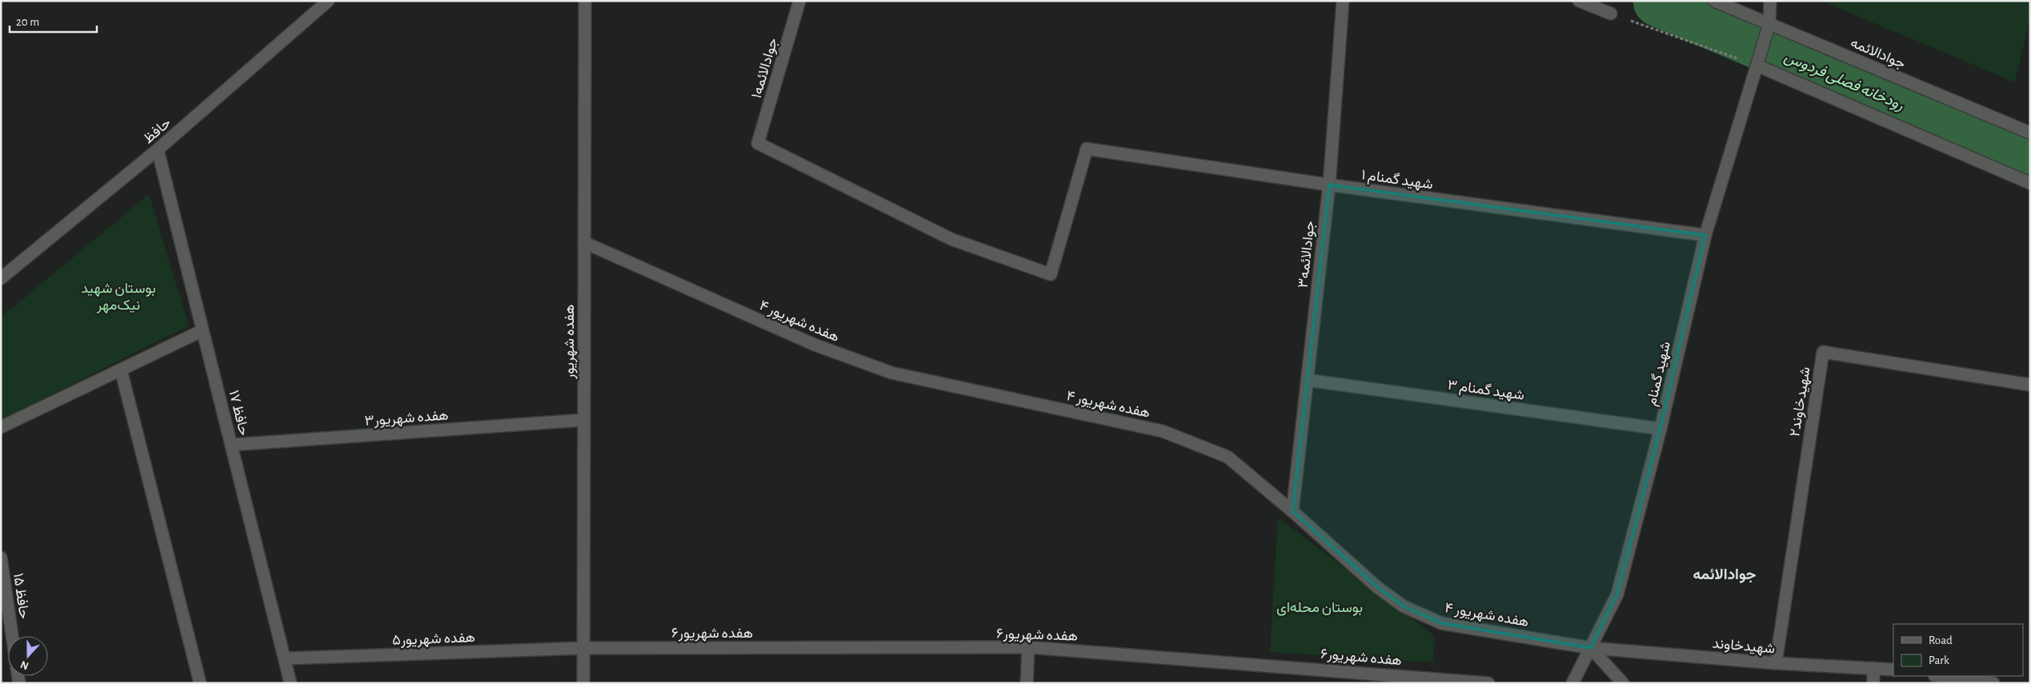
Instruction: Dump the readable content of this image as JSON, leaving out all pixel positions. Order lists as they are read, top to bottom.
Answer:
{
  "streets": {
    "street": [
      "جوادالائمه",
      "جوادالائمه۱",
      "حافظ",
      "شهید گمنام ۱",
      "جوادالائمه۳",
      "هفده شهریور ۴",
      "هفده شهریور",
      "شهید گمنام",
      "شهید گمنام ۳",
      "شهیدخاوند۲",
      "حافظ ۱۷",
      "هفده شهریور۳",
      "حافظ ۱۵",
      "هفده شهریور۶",
      "هفده شهریور۵",
      "شهیدخاوند"
    ]
  },
  "crossings": [
    ["جوادالائمه", "شهید گمنام"],
    ["جوادالائمه۱", "شهید گمنام ۱"],
    ["حافظ", "حافظ ۱۷"],
    ["شهید گمنام ۱", "جوادالائمه۳"],
    ["شهید گمنام ۱", "شهید گمنام"],
    ["جوادالائمه۳", "هفده شهریور ۴"],
    ["جوادالائمه۳", "شهید گمنام ۳"],
    ["هفده شهریور ۴", "هفده شهریور"],
    ["هفده شهریور ۴", "شهید گمنام"],
    ["هفده شهریور ۴", "شهیدخاوند"],
    ["هفده شهریور", "هفده شهریور۳"],
    ["هفده شهریور", "هفده شهریور۶"],
    ["هفده شهریور", "هفده شهریور۵"],
    ["شهید گمنام", "شهید گمنام ۳"],
    ["شهید گمنام", "شهیدخاوند"],
    ["شهیدخاوند۲", "شهیدخاوند"],
    ["حافظ ۱۷", "هفده شهریور۳"],
    ["حافظ ۱۷", "هفده شهریور۵"],
    ["هفده شهریور۶", "هفده شهریور۵"]
  ],
  "districts": ["جوادالائمه"],
  "water": ["رودخانه فصلی فردوس"],
  "parks": ["بوستان شهید نیک‌مهر", "بوستان محله‌ای"],
  "legend": ["Road", "Park"],
  "scale_bar": "20 m",
  "north": "bottom"
}
